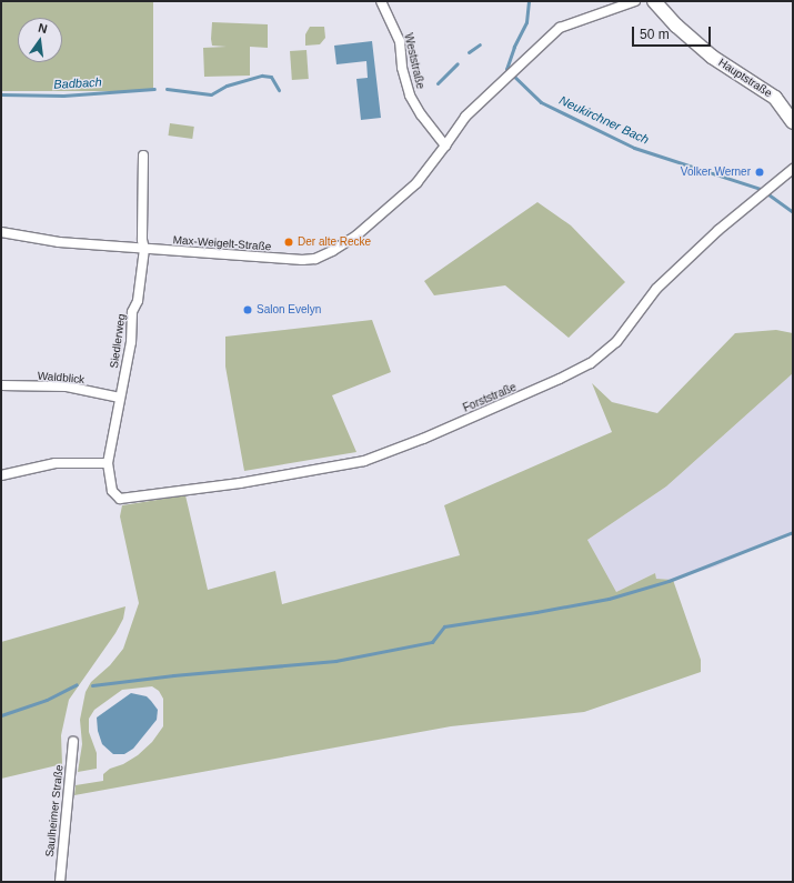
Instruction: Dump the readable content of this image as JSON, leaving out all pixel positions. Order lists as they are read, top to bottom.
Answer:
{
  "streets": {
    "street": [
      "Weststraße",
      "Hauptstraße",
      "Max-Weigelt-Straße",
      "Siedlerweg",
      "Waldblick",
      "Forststraße",
      "Saulheimer Straße"
    ]
  },
  "crossings": [
    ["Weststraße", "Max-Weigelt-Straße"],
    ["Max-Weigelt-Straße", "Siedlerweg"],
    ["Siedlerweg", "Waldblick"],
    ["Siedlerweg", "Forststraße"]
  ],
  "water": ["Badbach", "Neukirchner Bach"],
  "places": ["Volker Werner", "Der alte Recke", "Salon Evelyn"],
  "scale_bar": "50 m",
  "north": "top"
}
